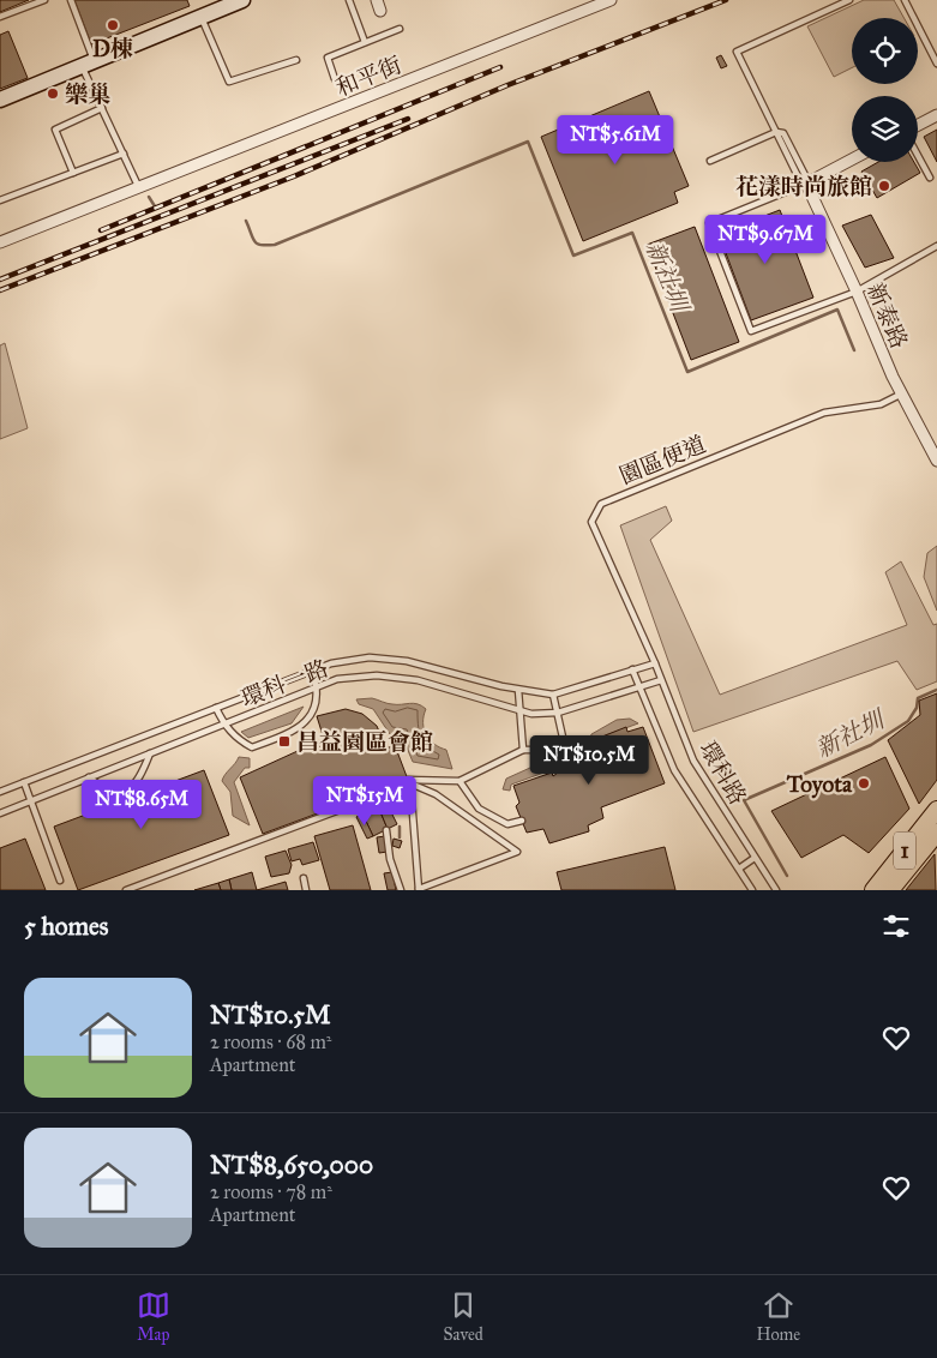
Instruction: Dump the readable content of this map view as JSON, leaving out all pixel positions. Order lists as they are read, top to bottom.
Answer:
{
  "streets": {
    "main road": ["1"],
    "street": ["和平街", "新泰路"],
    "lane": ["園區便道", "環科一路", "環科路"]
  },
  "crossings": [
    ["新泰路", "園區便道"],
    ["園區便道", "環科一路"],
    ["園區便道", "環科路"],
    ["環科一路", "環科路"]
  ],
  "water": ["新社圳"],
  "places": {
    "other": [
      "D棟",
      "樂巢",
      "花漾時尚旅館",
      "Toyota"
    ],
    "transit": ["昌益園區會館"]
  },
  "page": {
    "price": [
      "NT$5.61M",
      "NT$9.67M",
      "NT$10.5M",
      "NT$15M",
      "NT$8.65M"
    ],
    "heading": "5 homes",
    "list": [
      {
        "name": "NT$10.5M",
        "note": "2 rooms · 68 m² · Apartment"
      },
      {
        "name": "NT$8,650,000",
        "note": "2 rooms · 78 m² · Apartment"
      }
    ],
    "tabs": ["Map", "Saved", "Home"]
  }
}
